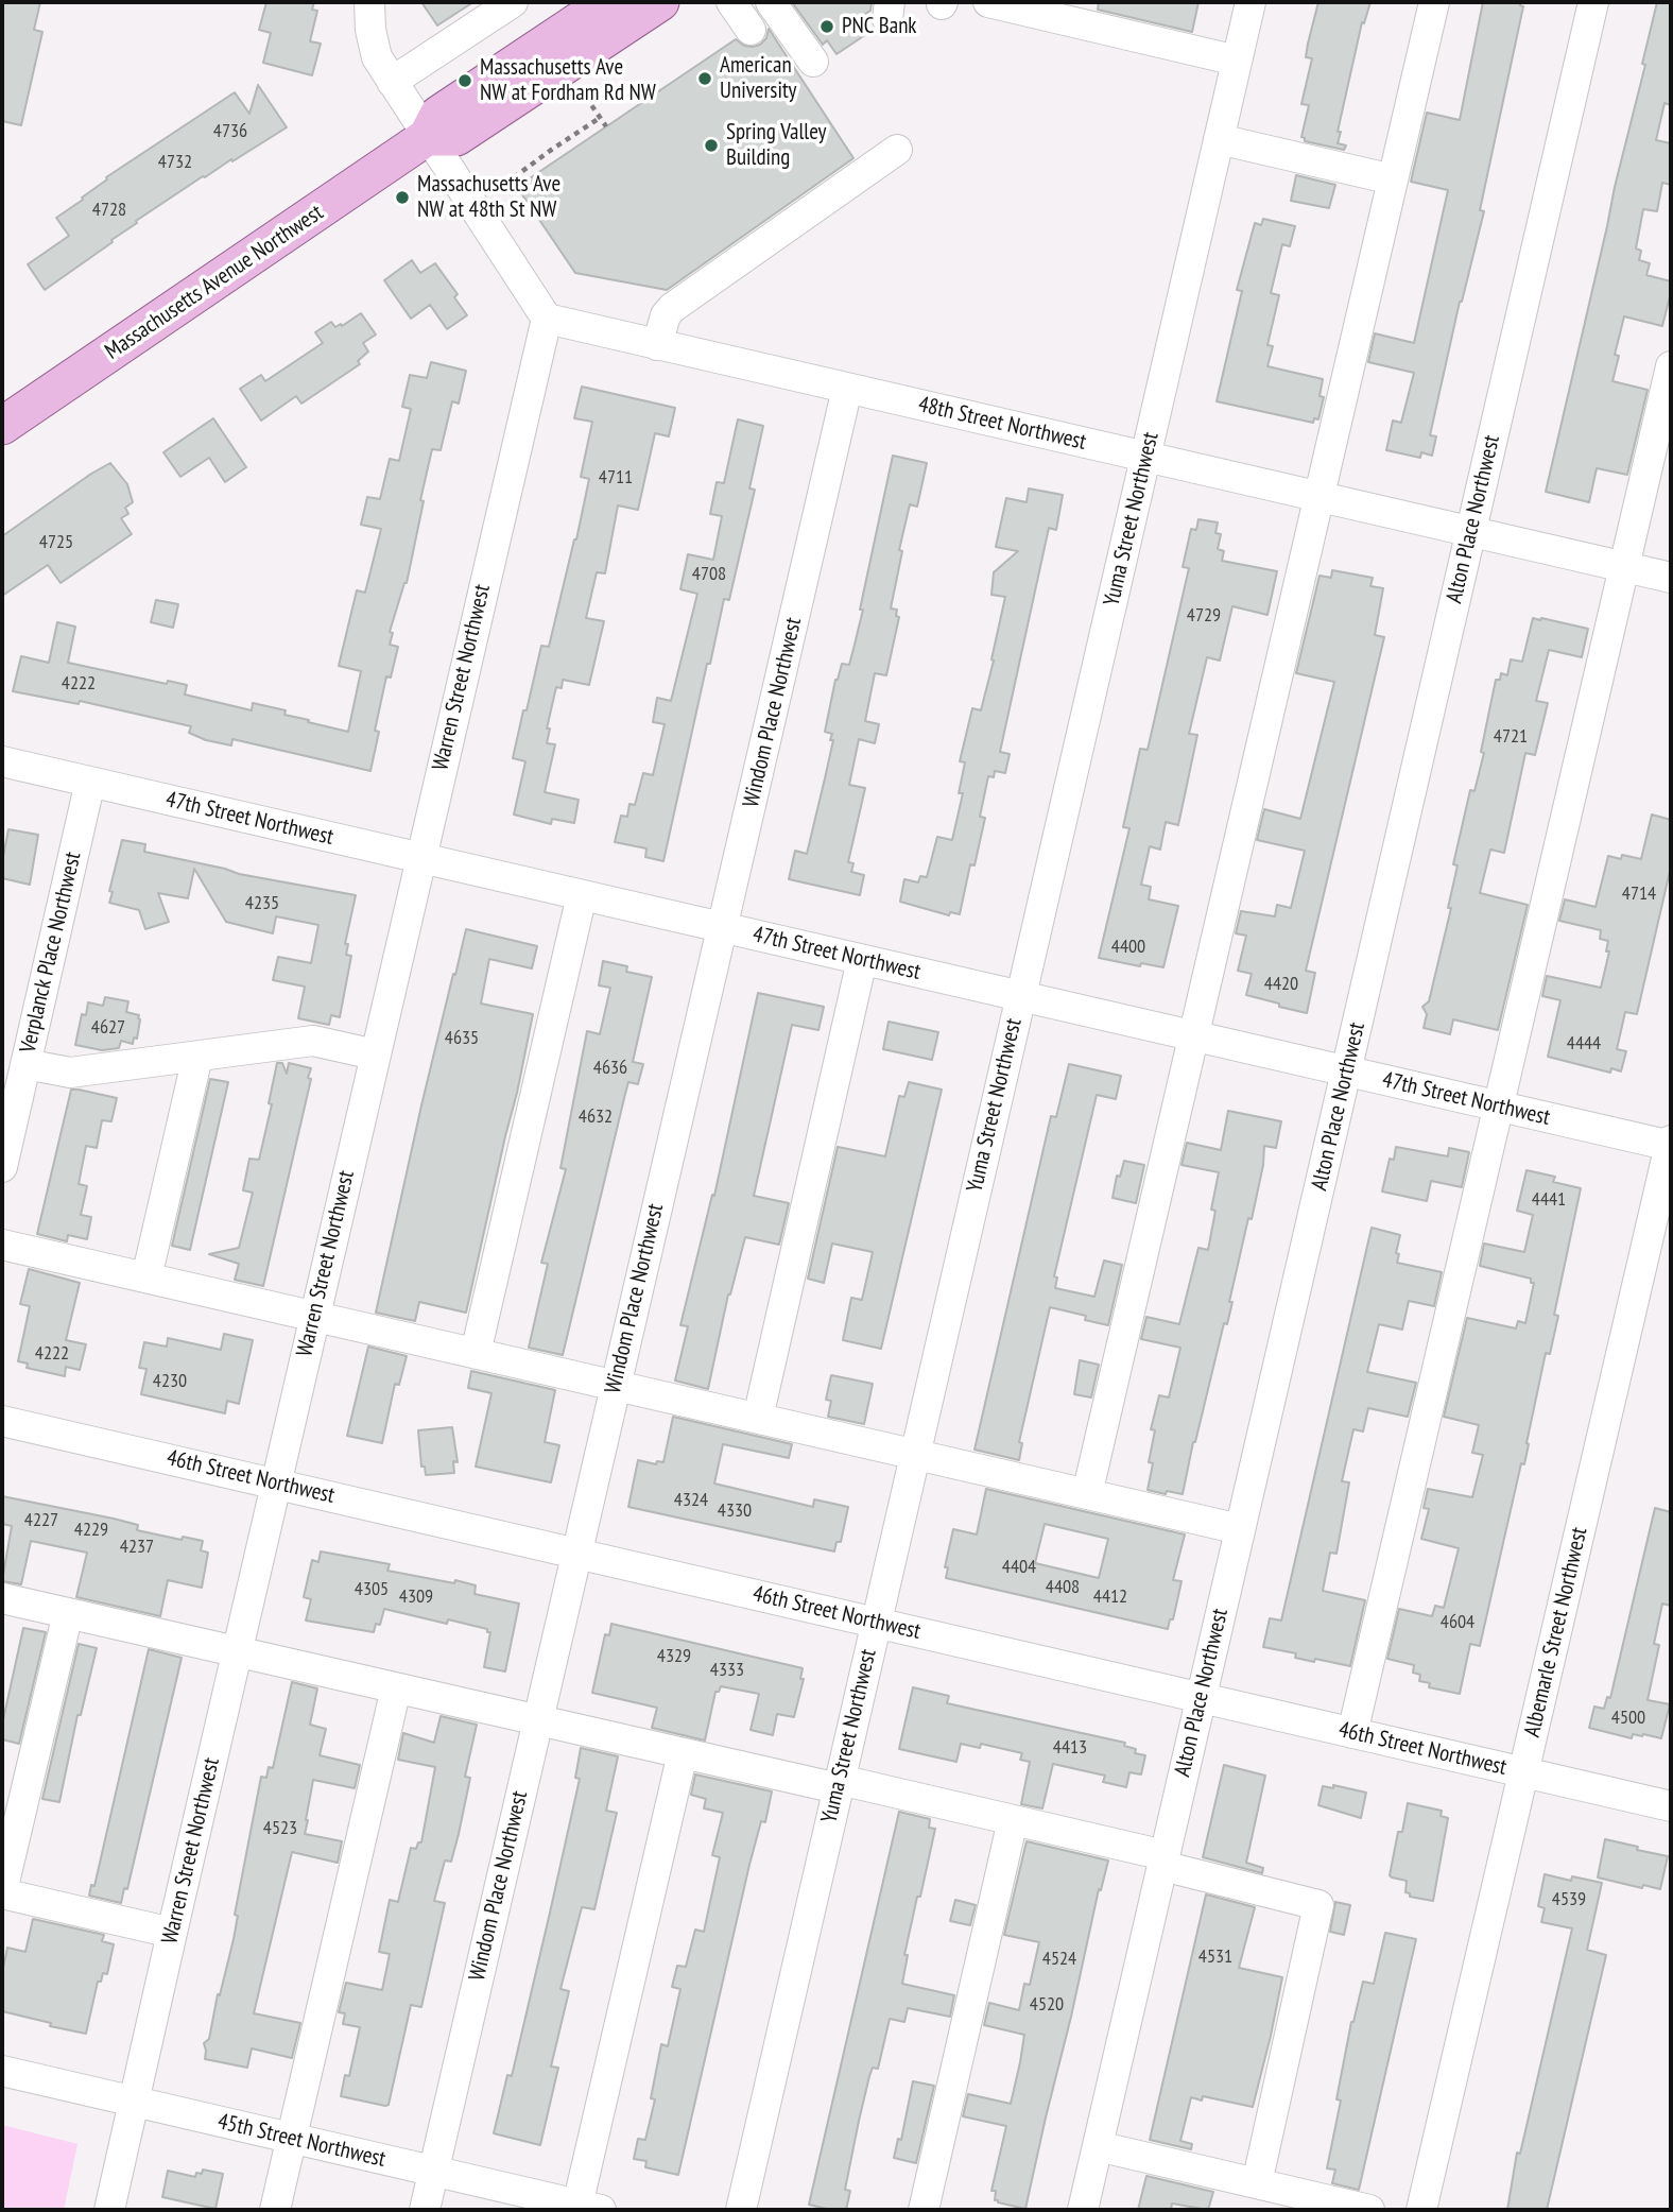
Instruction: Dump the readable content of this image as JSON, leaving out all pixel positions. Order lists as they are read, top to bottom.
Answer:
{
  "streets": {
    "main road": ["Massachusetts Avenue Northwest"],
    "street": [
      "48th Street Northwest",
      "Yuma Street Northwest",
      "Alton Place Northwest",
      "Warren Street Northwest",
      "Windom Place Northwest",
      "47th Street Northwest",
      "Verplanck Place Northwest",
      "46th Street Northwest",
      "Albemarle Street Northwest",
      "45th Street Northwest"
    ]
  },
  "crossings": [
    ["48th Street Northwest", "Yuma Street Northwest"],
    ["48th Street Northwest", "Alton Place Northwest"],
    ["48th Street Northwest", "Warren Street Northwest"],
    ["48th Street Northwest", "Windom Place Northwest"],
    ["Yuma Street Northwest", "47th Street Northwest"],
    ["Yuma Street Northwest", "46th Street Northwest"],
    ["Alton Place Northwest", "47th Street Northwest"],
    ["Alton Place Northwest", "46th Street Northwest"],
    ["Warren Street Northwest", "47th Street Northwest"],
    ["Warren Street Northwest", "46th Street Northwest"],
    ["Warren Street Northwest", "45th Street Northwest"],
    ["Windom Place Northwest", "47th Street Northwest"],
    ["Windom Place Northwest", "46th Street Northwest"],
    ["Windom Place Northwest", "45th Street Northwest"],
    ["47th Street Northwest", "Verplanck Place Northwest"],
    ["47th Street Northwest", "Albemarle Street Northwest"],
    ["46th Street Northwest", "Albemarle Street Northwest"]
  ],
  "places": [
    "PNC Bank",
    "American University",
    "Massachusetts Ave NW at Fordham Rd NW",
    "Spring Valley Building",
    "Massachusetts Ave NW at 48th St NW"
  ],
  "house_numbers": [
    "4736",
    "4732",
    "4728",
    "4711",
    "4725",
    "4708",
    "4729",
    "4222",
    "4721",
    "4714",
    "4235",
    "4400",
    "4420",
    "4627",
    "4635",
    "4444",
    "4636",
    "4632",
    "4441",
    "4222",
    "4230",
    "4324",
    "4330",
    "4227",
    "4229",
    "4237",
    "4404",
    "4408",
    "4305",
    "4309",
    "4412",
    "4604",
    "4329",
    "4333",
    "4500",
    "4413",
    "4523",
    "4539",
    "4531",
    "4524",
    "4520"
  ]
}
